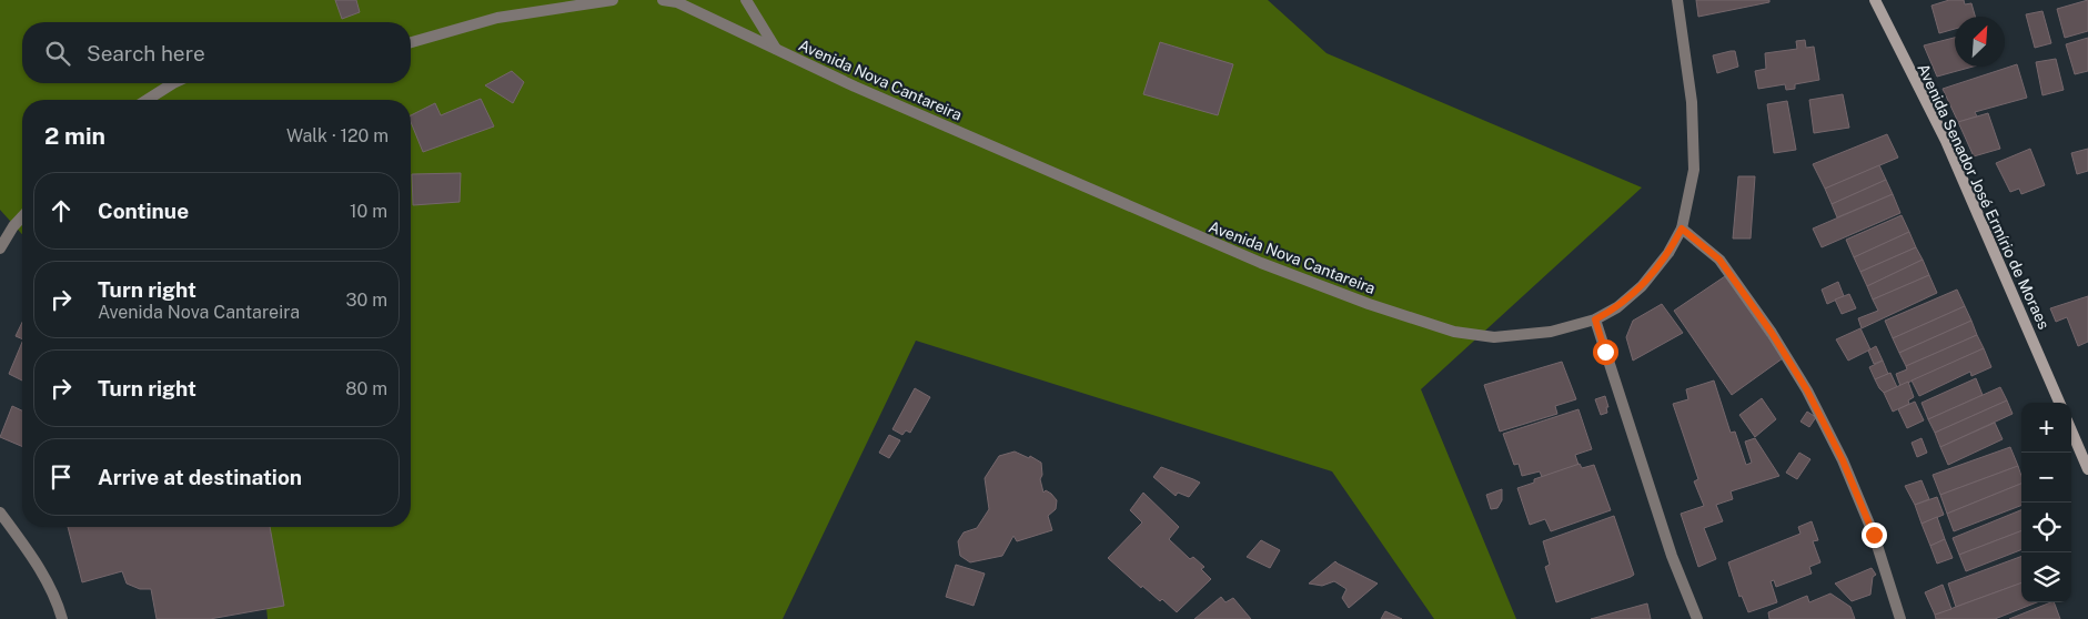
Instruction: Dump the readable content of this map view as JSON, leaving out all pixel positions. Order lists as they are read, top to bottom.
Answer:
{
  "streets": {
    "main road": ["Avenida Senador José Ermírio de Moraes"],
    "street": ["Avenida Nova Cantareira"]
  },
  "north": "top right",
  "page": {
    "search": "Search here",
    "heading": ["2 min", "Walk · 120 m"],
    "list": [
      ["Continue", "10 m"],
      ["Turn right", "Avenida Nova Cantareira", "30 m"],
      ["Turn right", "80 m"],
      "Arrive at destination"
    ],
    "map_buttons": ["+", "−"]
  }
}
